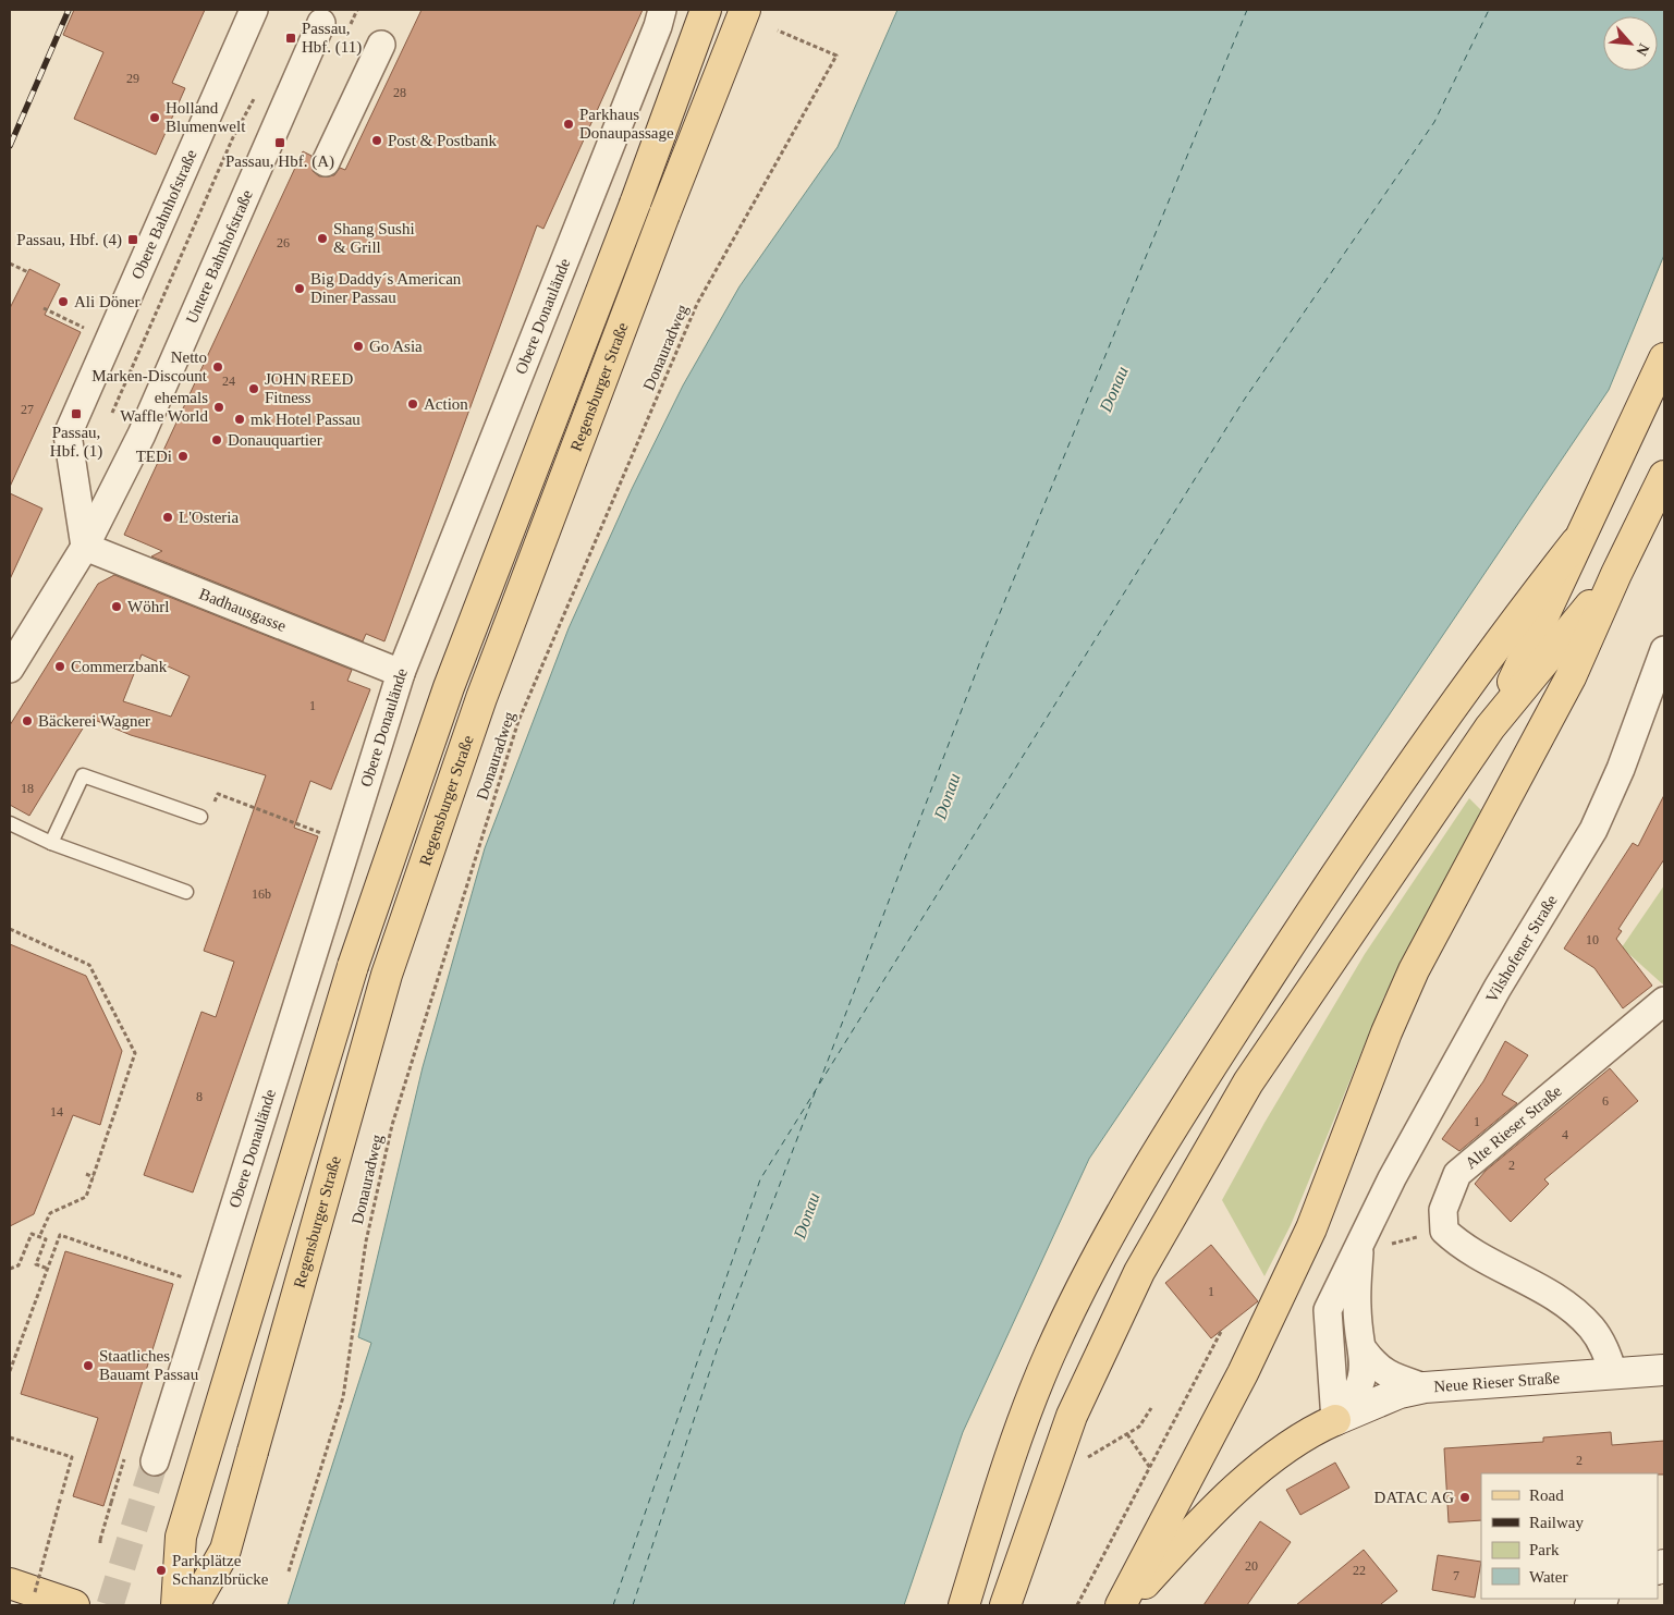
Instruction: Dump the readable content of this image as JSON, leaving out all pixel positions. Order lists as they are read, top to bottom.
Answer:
{
  "streets": {
    "main road": ["Regensburger Straße"],
    "street": [
      "Obere Bahnhofstraße",
      "Untere Bahnhofstraße",
      "Obere Donaulände",
      "Badhausgasse",
      "Vilshofener Straße",
      "Alte Rieser Straße",
      "Neue Rieser Straße"
    ],
    "path": ["Donauradweg"]
  },
  "crossings": [
    ["Obere Bahnhofstraße", "Untere Bahnhofstraße"],
    ["Obere Bahnhofstraße", "Badhausgasse"],
    ["Untere Bahnhofstraße", "Badhausgasse"],
    ["Obere Donaulände", "Badhausgasse"],
    ["Vilshofener Straße", "Neue Rieser Straße"]
  ],
  "water": ["Donau"],
  "places": {
    "transit": [
      "Passau, Hbf. (11)",
      "Passau, Hbf. (A)",
      "Passau, Hbf. (4)",
      "Passau, Hbf. (1)"
    ],
    "other": [
      "Holland Blumenwelt",
      "Parkhaus Donaupassage",
      "Post & Postbank",
      "Shang Sushi & Grill",
      "Big Daddy´s American Diner Passau",
      "Ali Döner",
      "Go Asia",
      "Netto Marken-Discount",
      "JOHN REED Fitness",
      "Action",
      "ehemals Waffle World",
      "mk Hotel Passau",
      "Donauquartier",
      "TEDi",
      "L'Osteria",
      "Wöhrl",
      "Commerzbank",
      "Bäckerei Wagner",
      "Staatliches Bauamt Passau",
      "DATAC AG",
      "Parkplätze Schanzlbrücke"
    ]
  },
  "house_numbers": [
    "29",
    "28",
    "26",
    "24",
    "27",
    "1",
    "18",
    "16b",
    "10",
    "8",
    "6",
    "14",
    "1",
    "4",
    "2",
    "1",
    "2",
    "20",
    "22",
    "7"
  ],
  "legend": [
    "Road",
    "Railway",
    "Park",
    "Water"
  ],
  "north": "bottom right"
}
